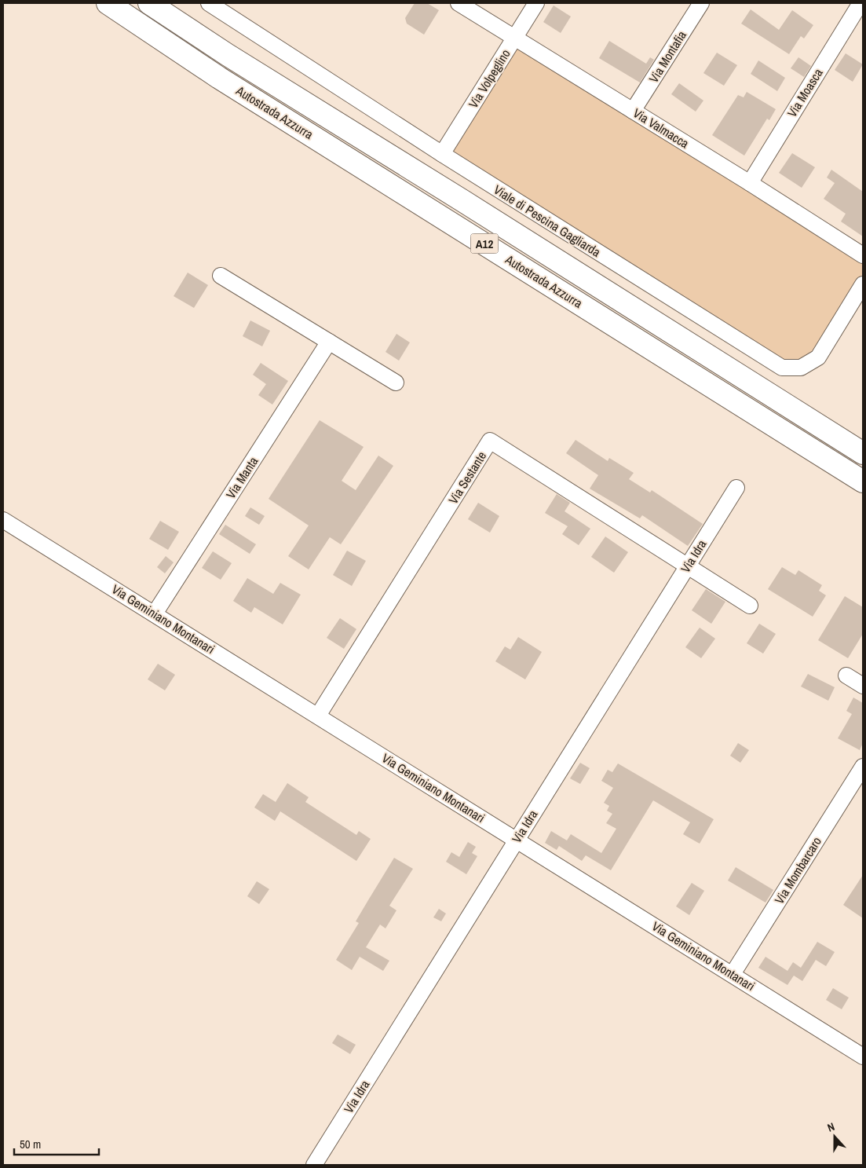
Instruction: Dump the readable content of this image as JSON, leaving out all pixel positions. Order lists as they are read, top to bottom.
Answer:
{
  "streets": {
    "highway": ["Autostrada Azzurra", "A12"],
    "street": [
      "Via Montafia",
      "Via Volpeglino",
      "Via Moasca",
      "Via Valmacca",
      "Viale di Pescina Gagliarda",
      "Via Manta",
      "Via Sestante",
      "Via Idra",
      "Via Geminiano Montanari",
      "Via Mombarcaro"
    ]
  },
  "crossings": [
    ["Via Montafia", "Via Valmacca"],
    ["Via Volpeglino", "Via Valmacca"],
    ["Via Volpeglino", "Viale di Pescina Gagliarda"],
    ["Via Moasca", "Via Valmacca"],
    ["Via Manta", "Via Geminiano Montanari"],
    ["Via Sestante", "Via Idra"],
    ["Via Sestante", "Via Geminiano Montanari"],
    ["Via Idra", "Via Geminiano Montanari"],
    ["Via Geminiano Montanari", "Via Mombarcaro"]
  ],
  "scale_bar": "50 m",
  "north": "top"
}
